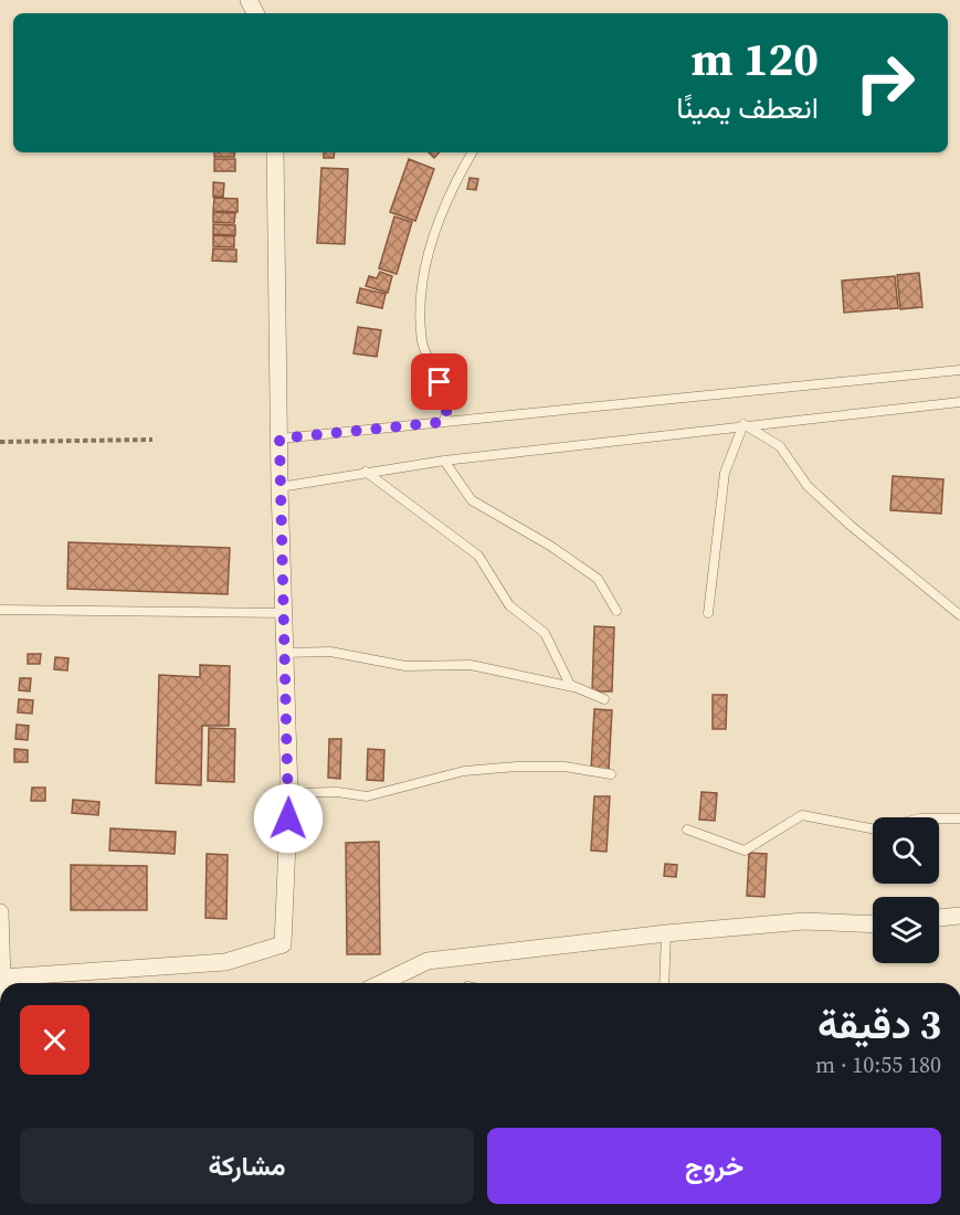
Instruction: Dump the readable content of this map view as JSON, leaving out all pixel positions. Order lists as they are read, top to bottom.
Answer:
{
  "page": {
    "turn": ["120 m", "انعطف يمينًا"],
    "heading": ["3 دقيقة", "180 m · 10:55"],
    "buttons": ["خروج", "مشاركة"]
  }
}
